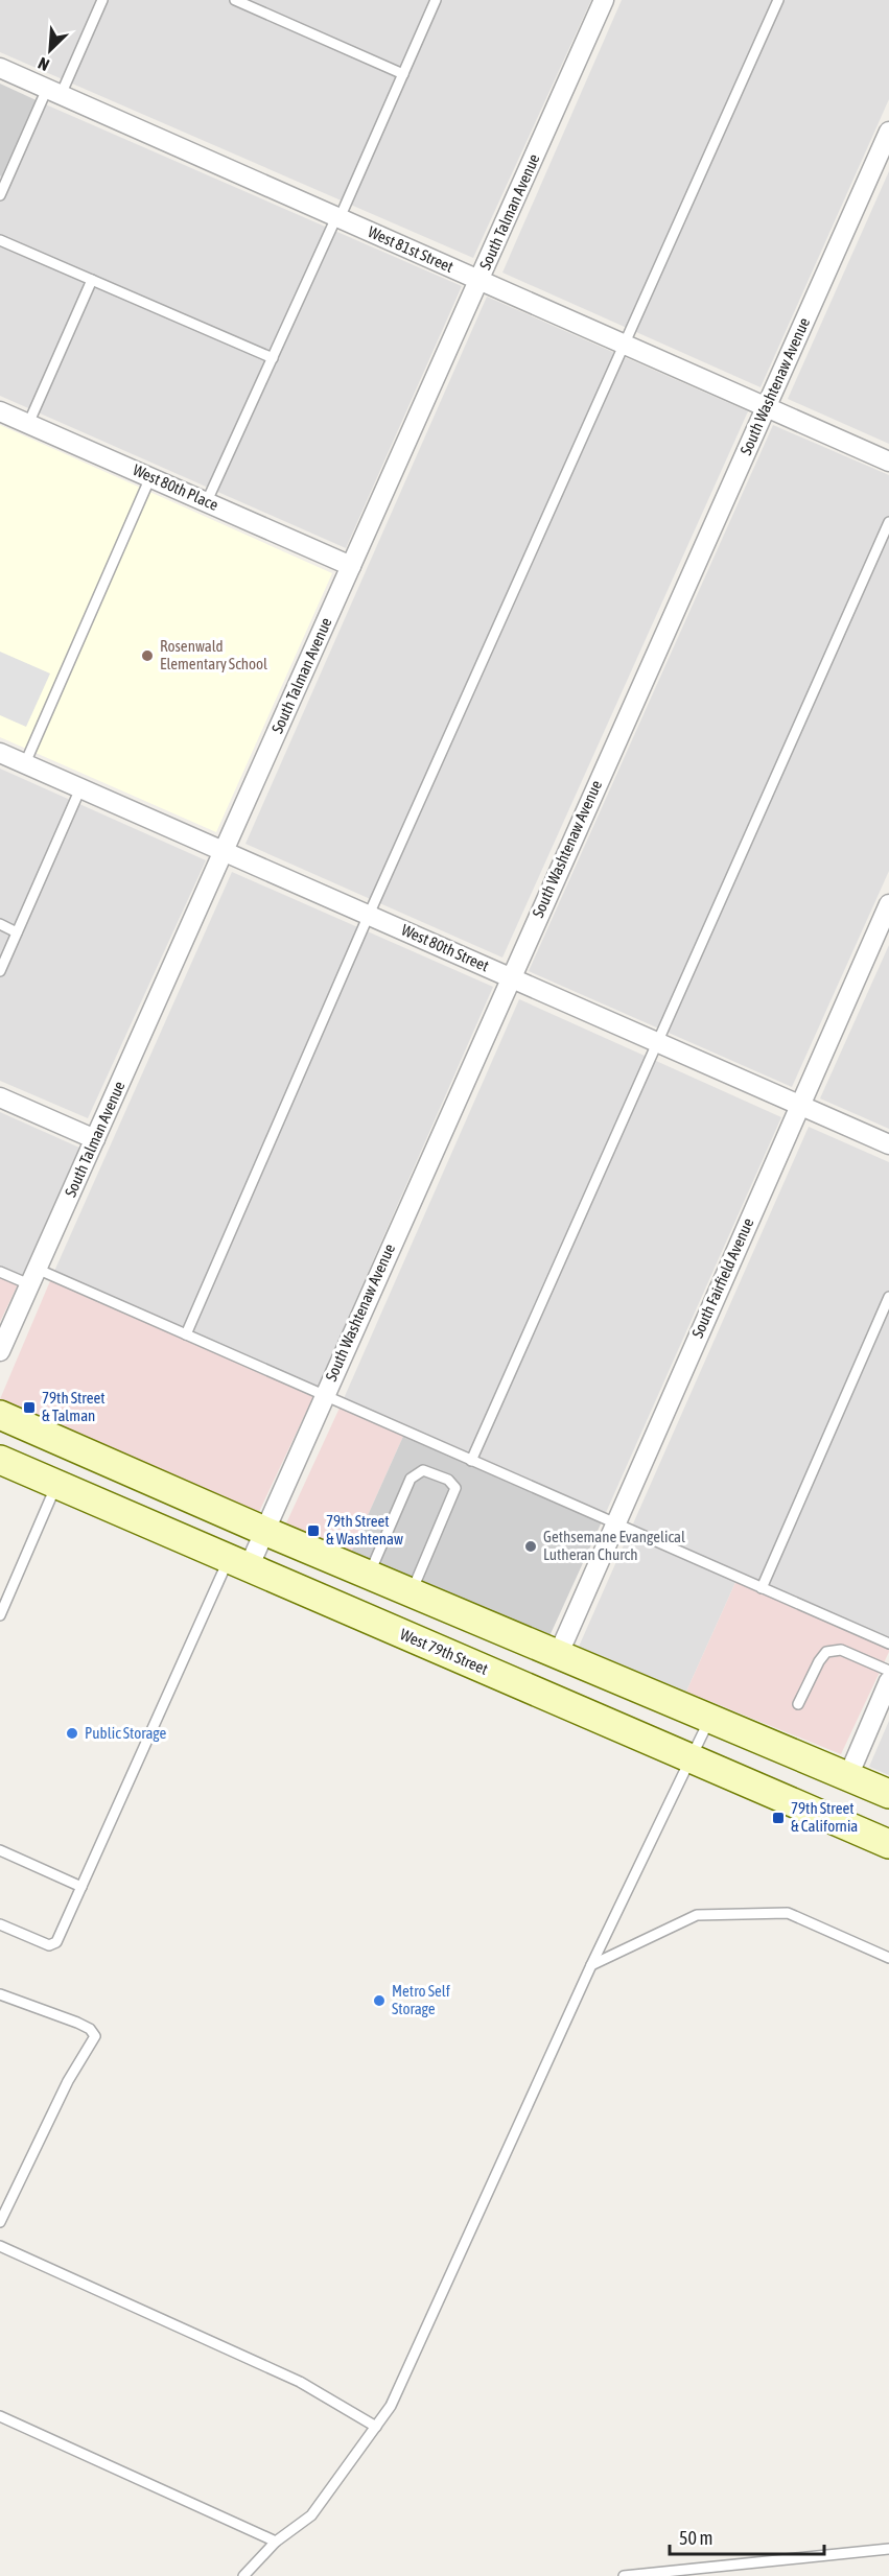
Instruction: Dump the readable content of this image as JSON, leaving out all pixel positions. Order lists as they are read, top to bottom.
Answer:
{
  "streets": {
    "main road": ["West 79th Street"],
    "street": [
      "South Talman Avenue",
      "West 81st Street",
      "South Washtenaw Avenue",
      "West 80th Place",
      "West 80th Street",
      "South Fairfield Avenue"
    ]
  },
  "crossings": [
    ["South Talman Avenue", "West 81st Street"],
    ["South Talman Avenue", "West 80th Place"],
    ["South Talman Avenue", "West 80th Street"],
    ["West 81st Street", "South Washtenaw Avenue"],
    ["South Washtenaw Avenue", "West 80th Street"],
    ["South Washtenaw Avenue", "West 79th Street"],
    ["West 80th Street", "South Fairfield Avenue"]
  ],
  "places": {
    "other": [
      "Rosenwald Elementary School",
      "Gethsemane Evangelical Lutheran Church",
      "Public Storage",
      "Metro Self Storage"
    ],
    "transit": ["79th Street & Talman", "79th Street & Washtenaw", "79th Street & California"]
  },
  "scale_bar": "50 m",
  "north": "bottom left"
}
